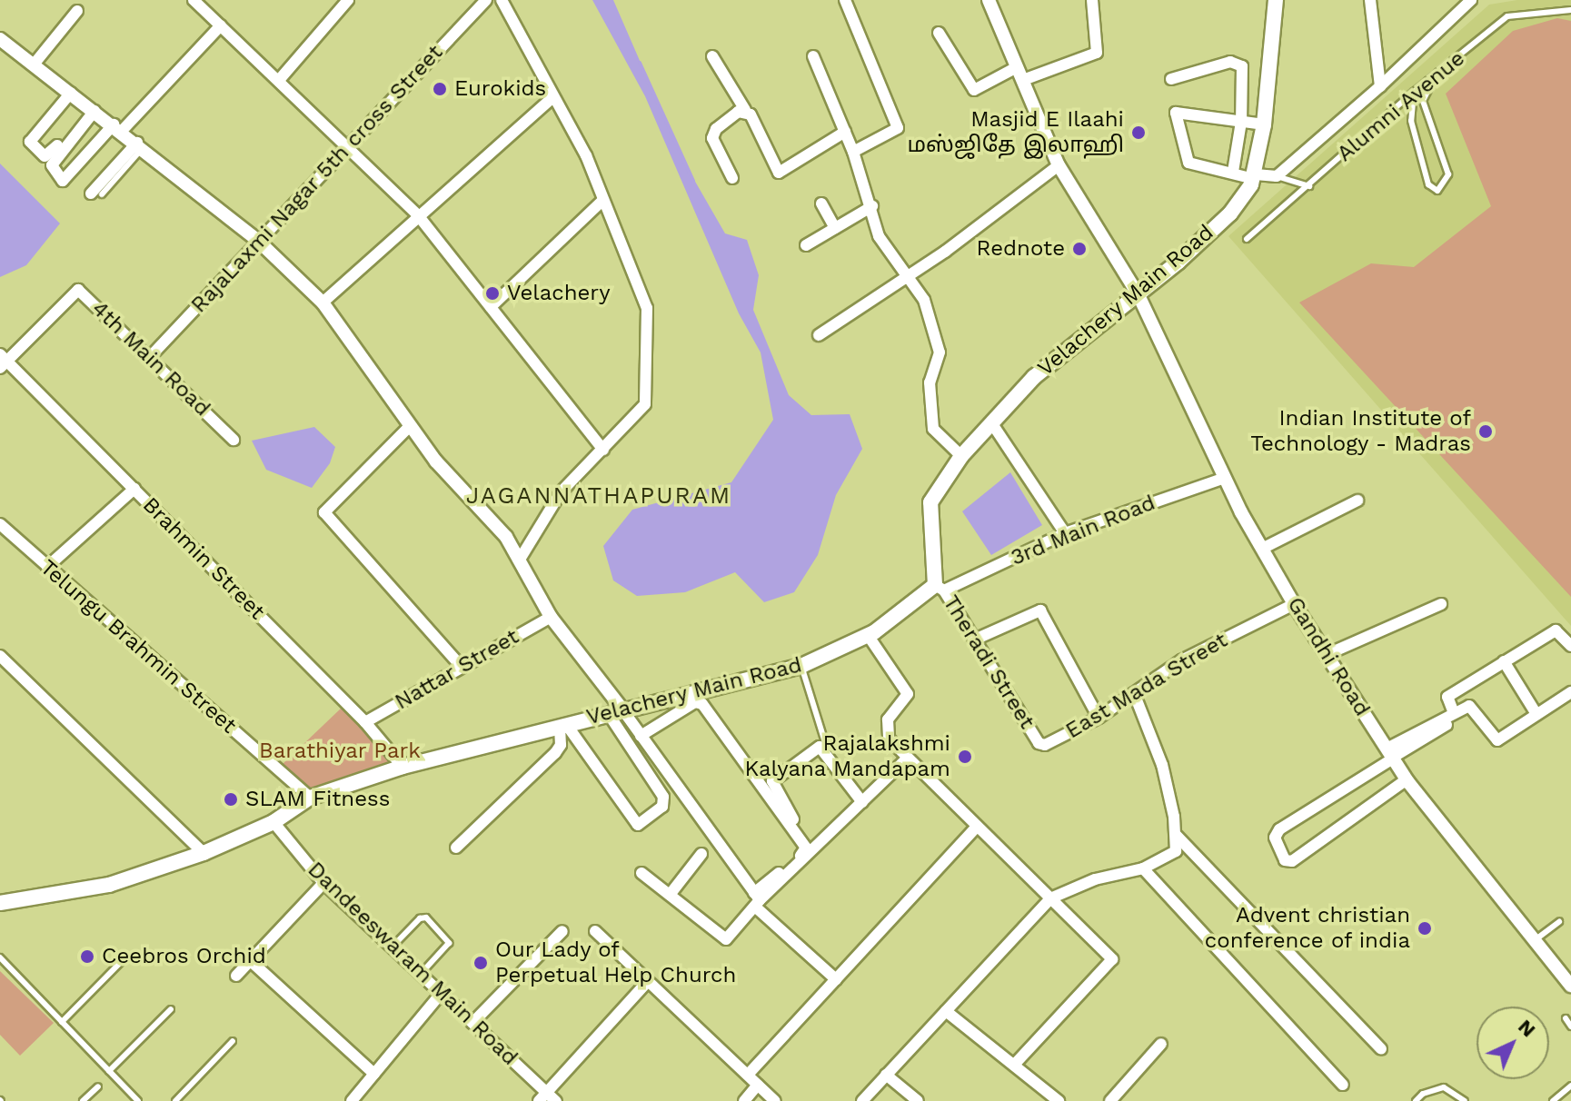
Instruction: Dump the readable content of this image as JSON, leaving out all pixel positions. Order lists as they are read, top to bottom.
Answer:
{
  "streets": {
    "main road": ["Velachery Main Road"],
    "street": [
      "RajaLaxmi Nagar 5th cross Street",
      "4th Main Road",
      "3rd Main Road",
      "Brahmin Street",
      "Telungu Brahmin Street",
      "Gandhi Road",
      "Theradi Street",
      "Nattar Street",
      "East Mada Street",
      "Dandeeswaram Main Road"
    ],
    "lane": ["Alumni Avenue"]
  },
  "crossings": [
    ["RajaLaxmi Nagar 5th cross Street", "4th Main Road"],
    ["Velachery Main Road", "3rd Main Road"],
    ["Velachery Main Road", "Brahmin Street"],
    ["Velachery Main Road", "Telungu Brahmin Street"],
    ["Velachery Main Road", "Gandhi Road"],
    ["Velachery Main Road", "Theradi Street"],
    ["Velachery Main Road", "Dandeeswaram Main Road"],
    ["4th Main Road", "Brahmin Street"],
    ["3rd Main Road", "Gandhi Road"],
    ["3rd Main Road", "Theradi Street"],
    ["Brahmin Street", "Nattar Street"],
    ["Gandhi Road", "East Mada Street"],
    ["Theradi Street", "East Mada Street"]
  ],
  "districts": ["JAGANNATHAPURAM"],
  "parks": ["Barathiyar Park"],
  "places": [
    "Eurokids",
    "Masjid E Ilaahi மஸ்ஜிதே இலாஹி",
    "Rednote",
    "Velachery",
    "Indian Institute of Technology - Madras",
    "Rajalakshmi Kalyana Mandapam",
    "SLAM Fitness",
    "Advent christian conference of india",
    "Ceebros Orchid",
    "Our Lady of Perpetual Help Church"
  ],
  "north": "top right"
}
